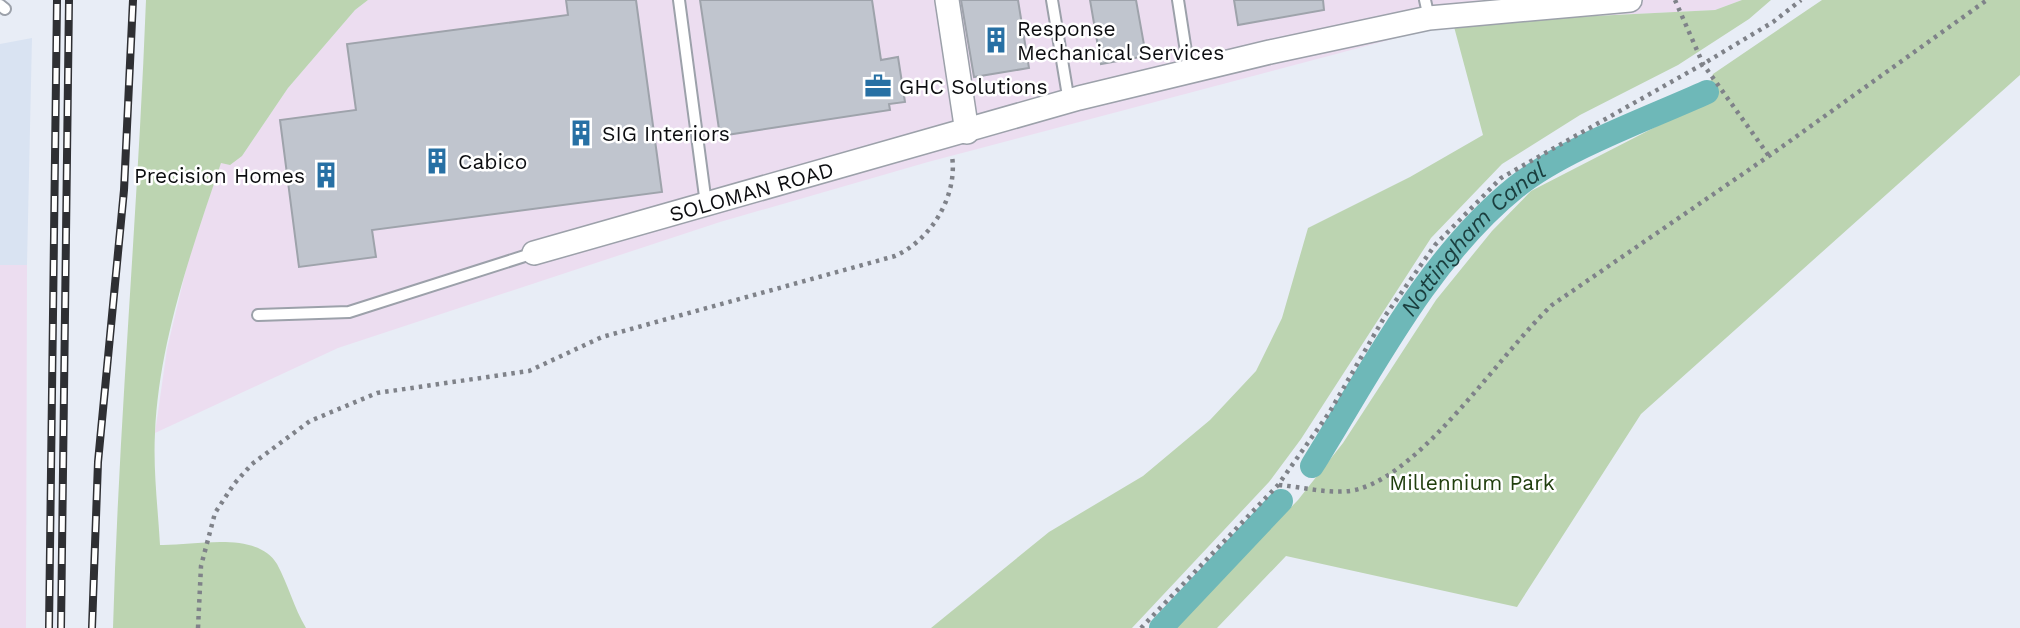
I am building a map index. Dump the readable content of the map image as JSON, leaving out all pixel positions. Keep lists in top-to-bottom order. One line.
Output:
{"streets":{"street":["SOLOMAN ROAD"]},"water":["Nottingham Canal"],"parks":["Millennium Park"],"places":{"building":["Response Mechanical Services","SIG Interiors","Cabico","Precision Homes"],"office":["GHC Solutions"]}}
